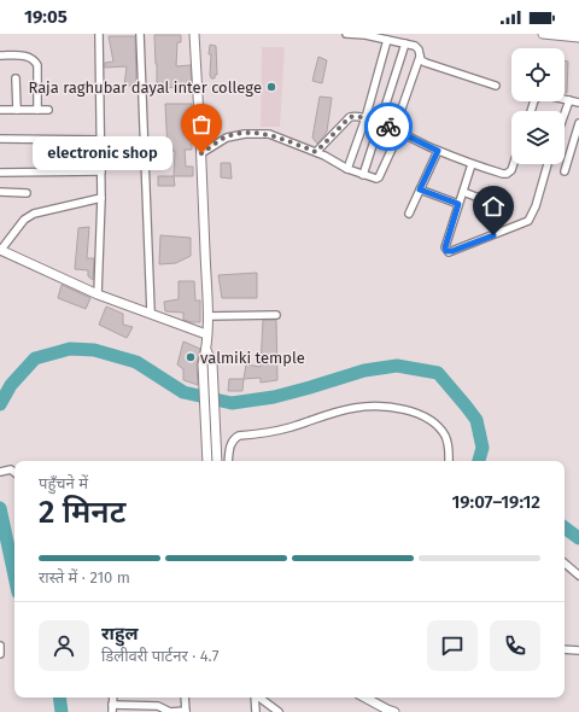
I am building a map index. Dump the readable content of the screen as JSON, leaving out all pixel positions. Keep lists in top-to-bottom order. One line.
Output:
{"places":["Raja raghubar dayal inter college","electronic shop","valmiki temple"],"page":{"status":"19:05","bubble":"electronic shop","heading":["2 मिनट","पहुँचने में","19:07–19:12"],"panel":["राहुल","डिलीवरी पार्टनर · 4.7"],"bar":"रास्ते में · 210 m"}}
